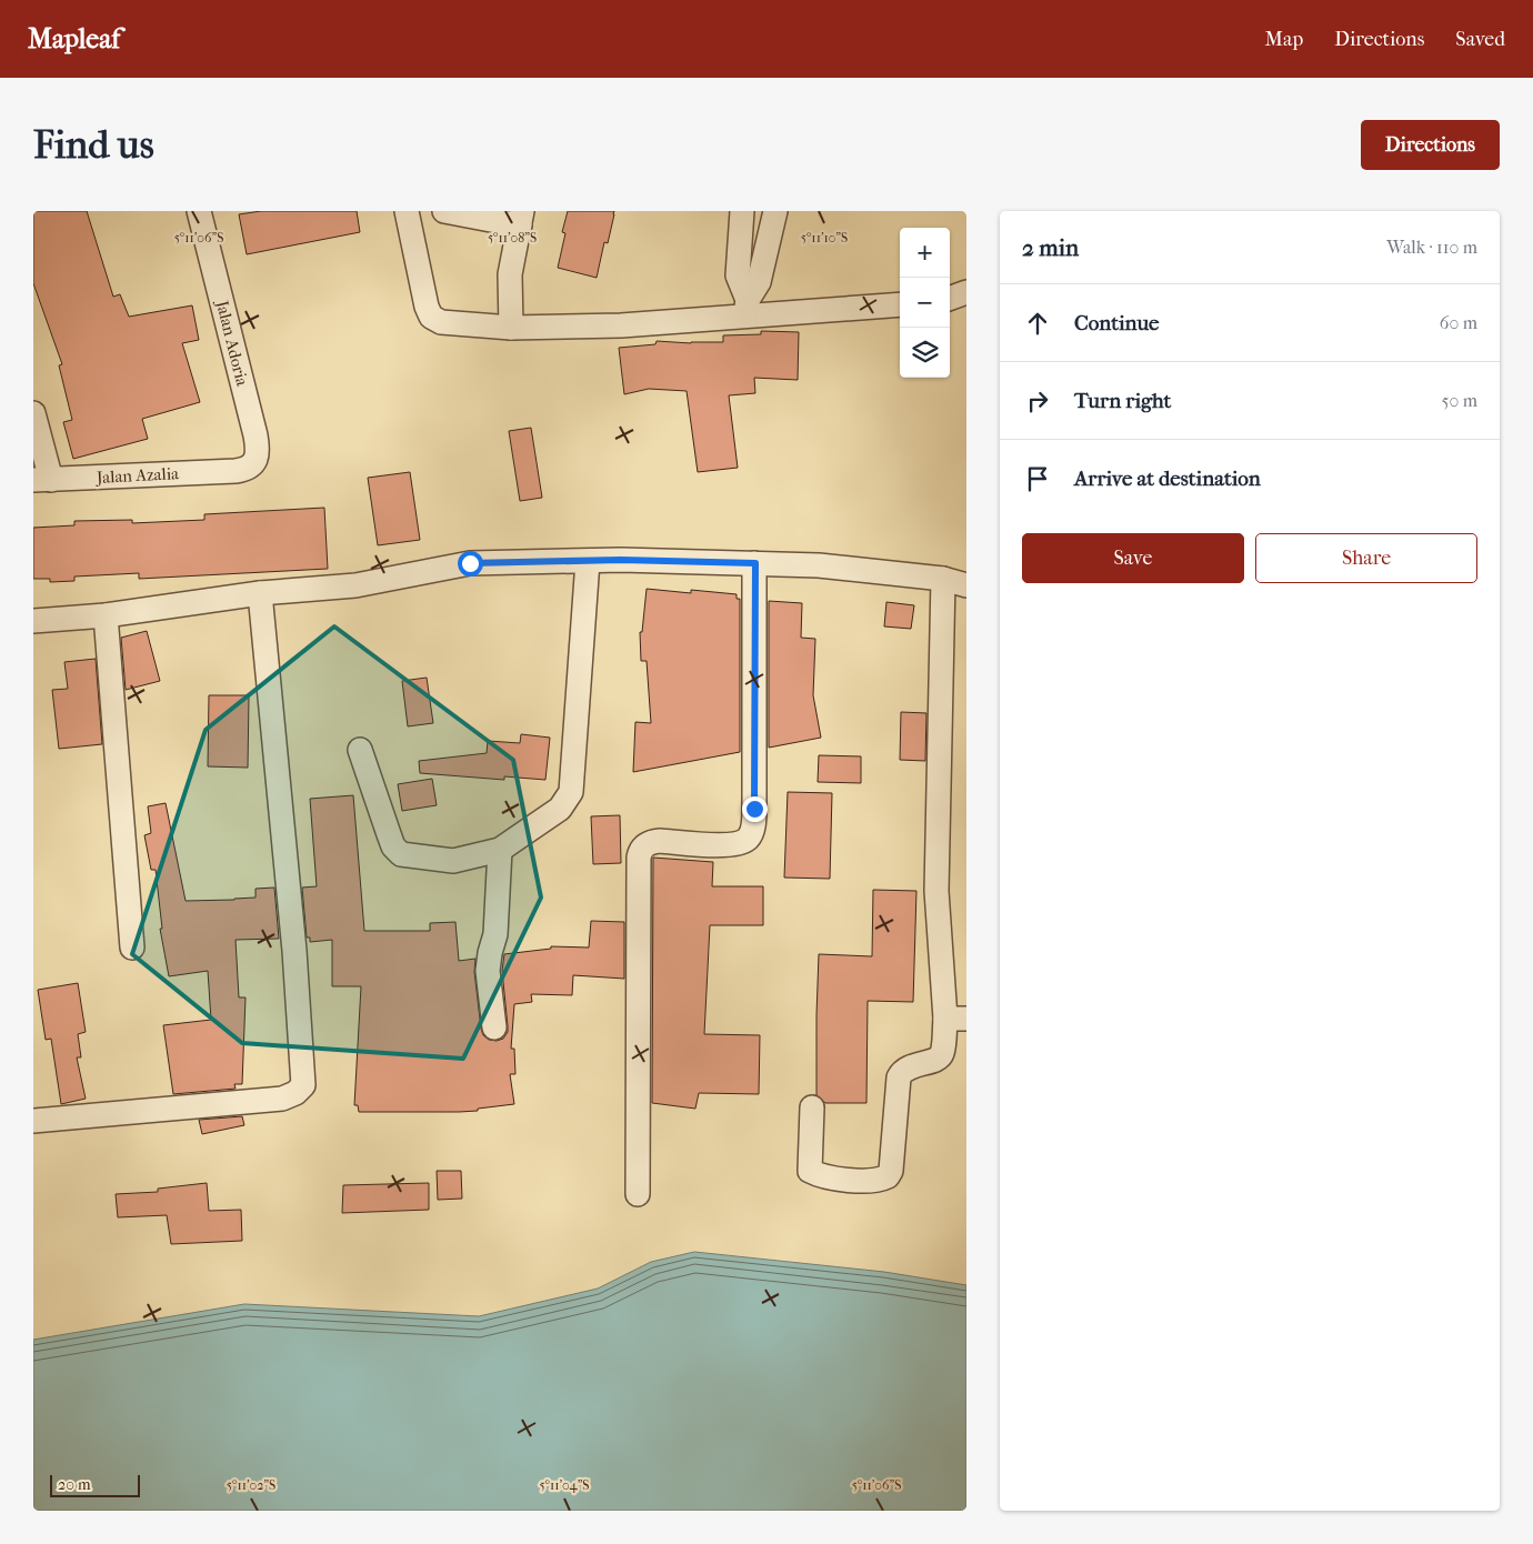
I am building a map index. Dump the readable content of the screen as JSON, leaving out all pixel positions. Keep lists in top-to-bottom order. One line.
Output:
{"streets":{"street":["Jalan Adoria","Jalan Azalia"]},"crossings":[["Jalan Adoria","Jalan Azalia"]],"scale_bar":"20 m","page":{"header":"Mapleaf","nav":["Map","Directions","Saved"],"buttons":["Directions",["Save","Share"]],"title":"Find us","heading":["2 min","Walk · 110 m"],"map_buttons":["+","−"],"list":[["Continue","60 m"],["Turn right","50 m"],"Arrive at destination"],"scale":"20 m"},"coordinates":["5°11'06\"S","5°11'08\"S","5°11'10\"S","5°11'02\"S","5°11'04\"S"]}
